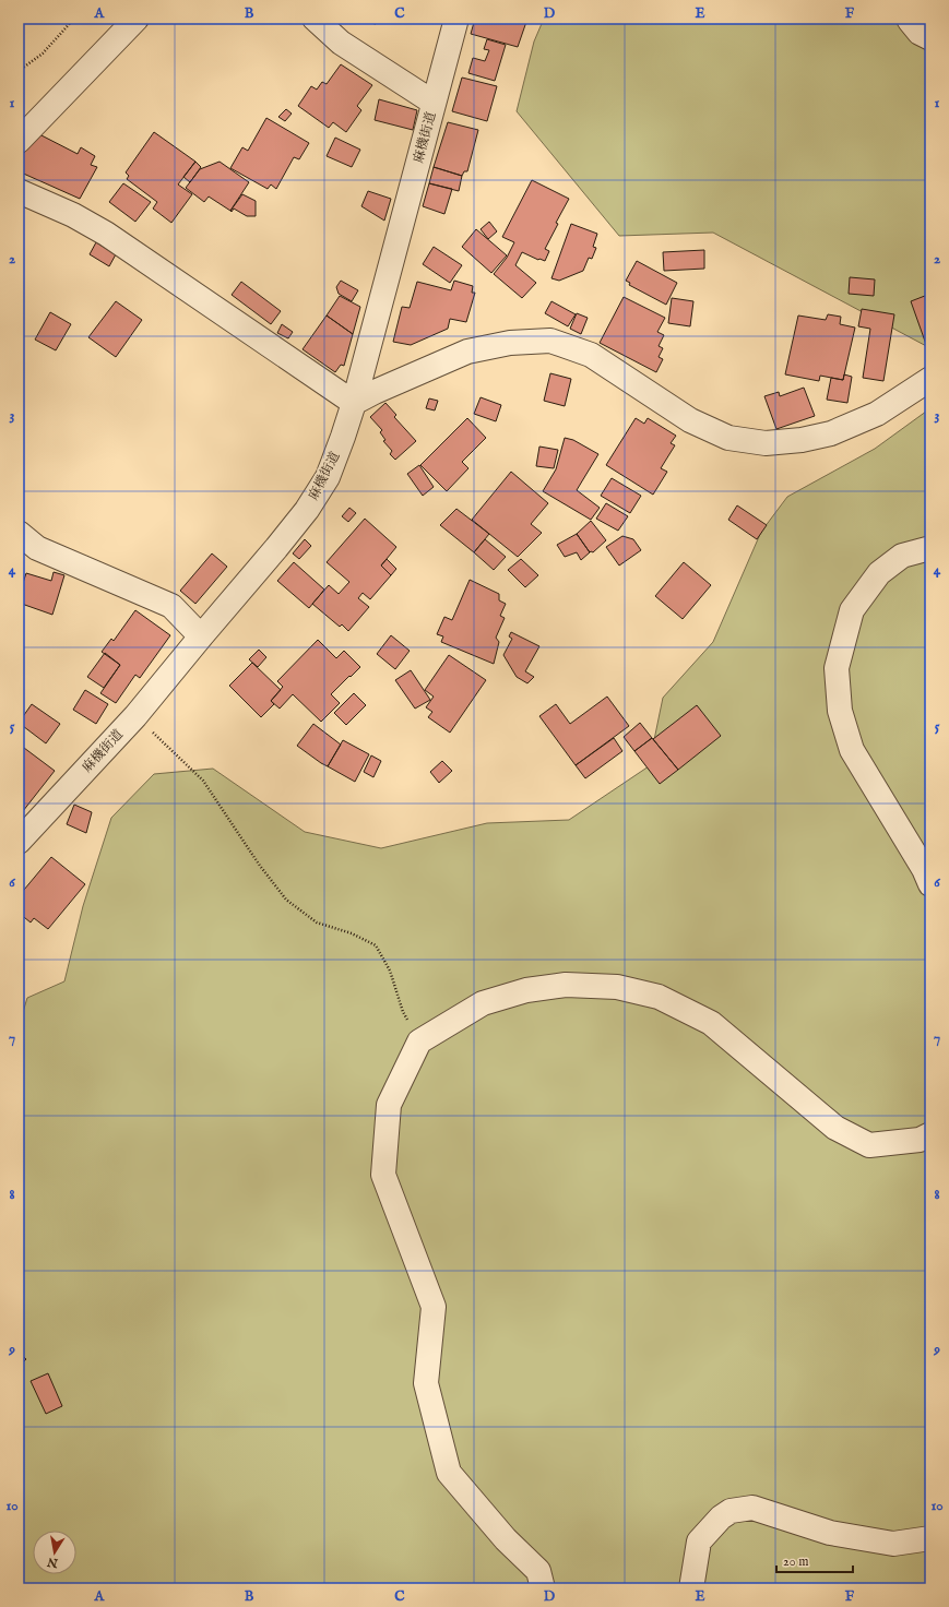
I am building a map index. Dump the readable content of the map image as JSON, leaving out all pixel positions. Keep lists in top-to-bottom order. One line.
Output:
{"streets":{"street":["麻機街道"]},"scale_bar":"20 m","north":"bottom","grid":{"columns":["A","B","C","D","E","F"],"rows":["1","2","3","4","5","6","7","8","9","10"]}}
